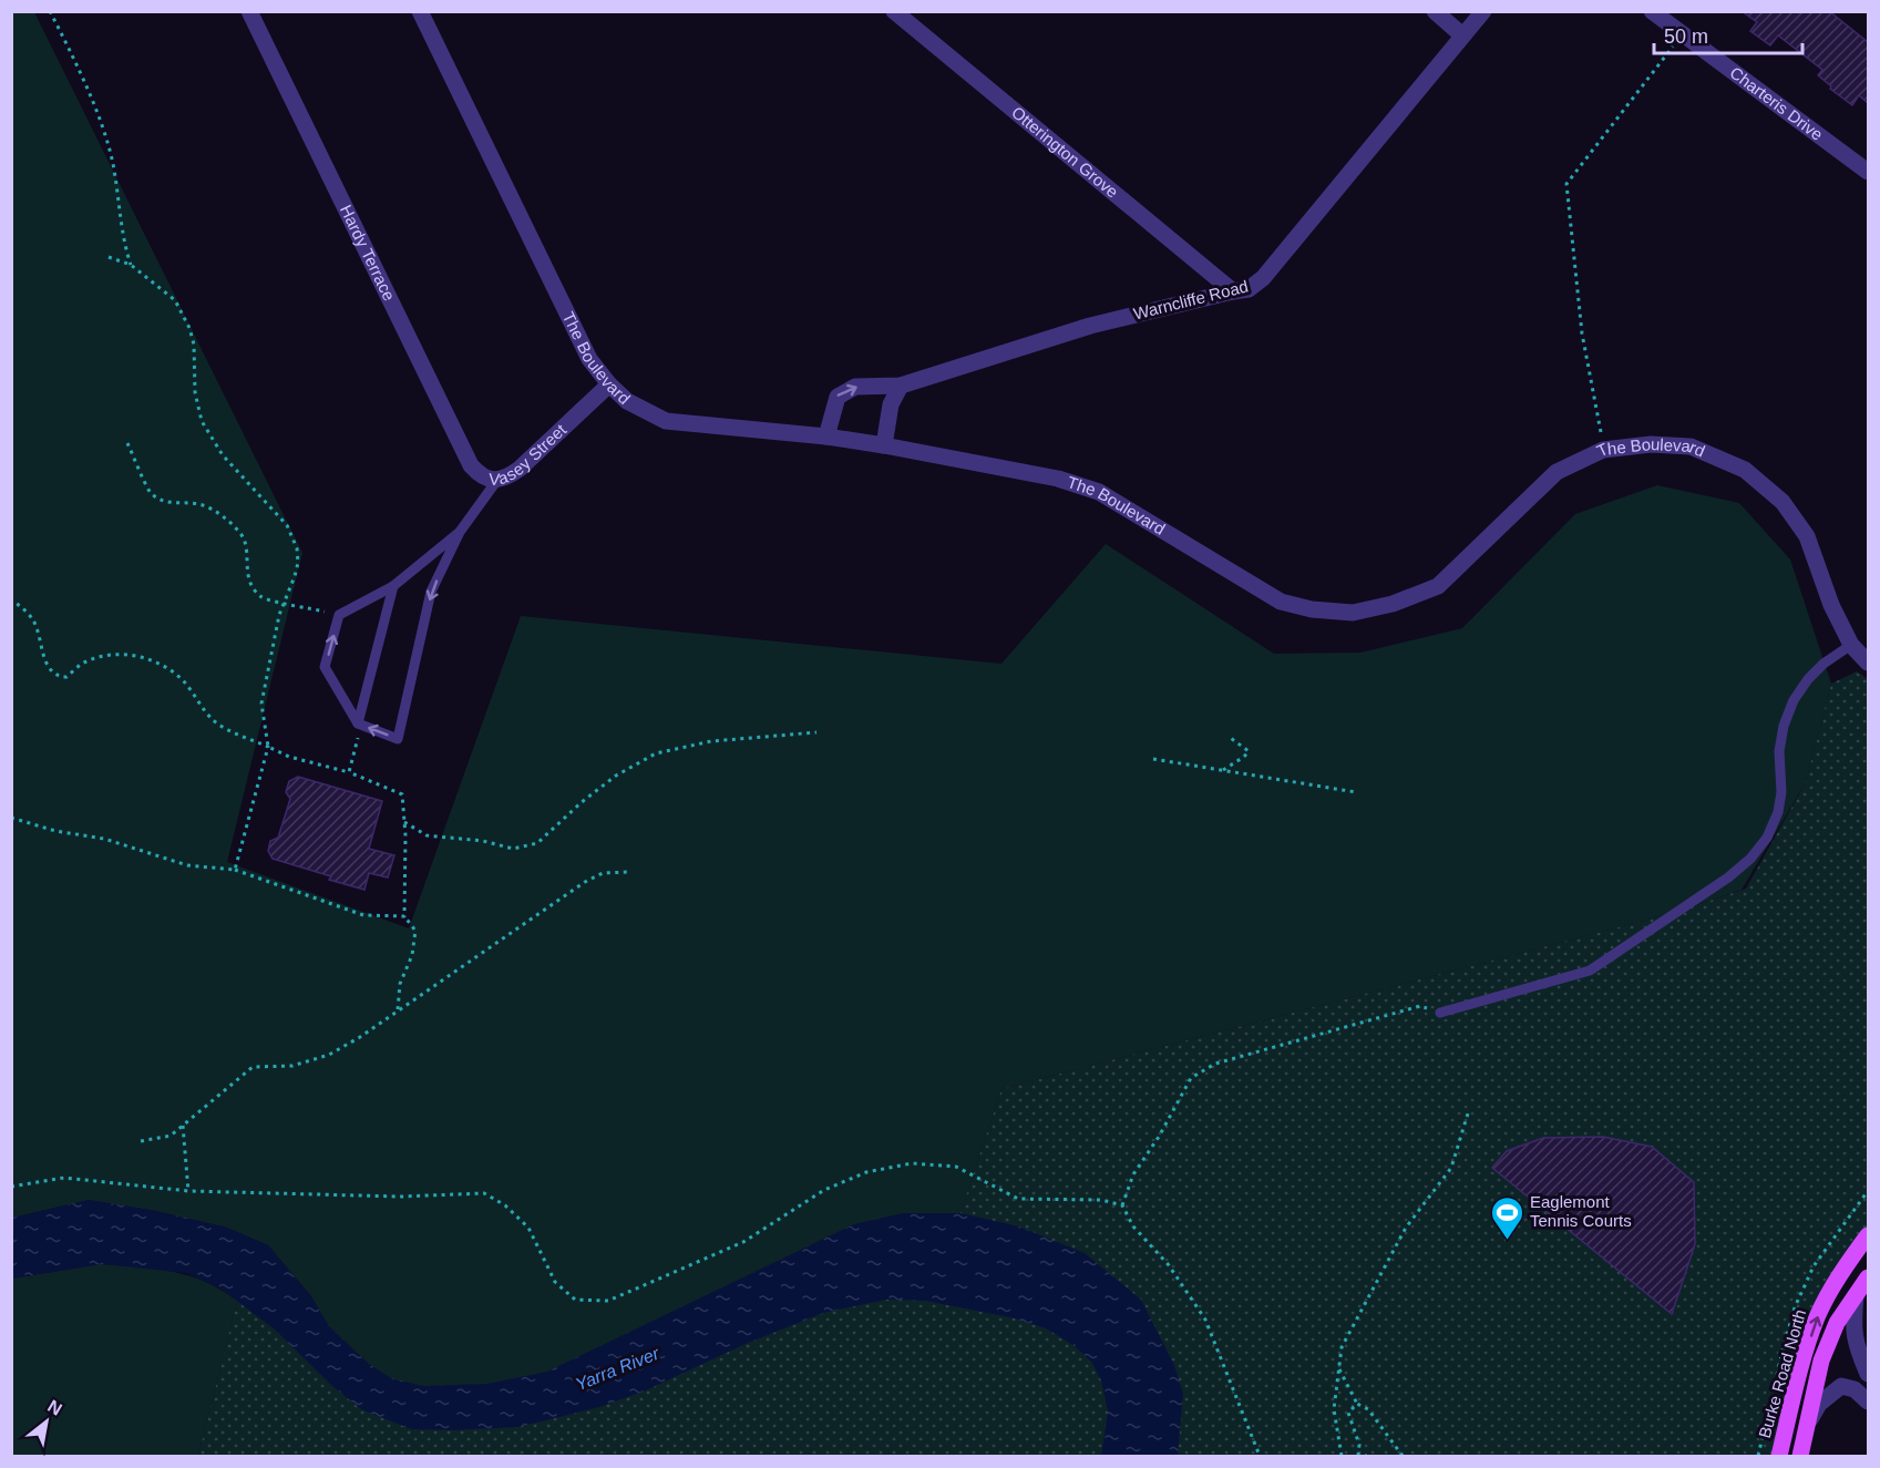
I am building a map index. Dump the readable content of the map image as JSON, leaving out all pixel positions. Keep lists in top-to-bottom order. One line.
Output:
{"streets":{"main road":["Burke Road North"],"street":["Charteris Drive","Otterington Grove","Hardy Terrace","Warncliffe Road","The Boulevard","Vasey Street"]},"crossings":[["Otterington Grove","Warncliffe Road"],["Hardy Terrace","Vasey Street"],["Warncliffe Road","The Boulevard"],["The Boulevard","Vasey Street"]],"water":["Yarra River"],"places":{"sports":["Eaglemont Tennis Courts"]},"scale_bar":"50 m","north":"top right"}
